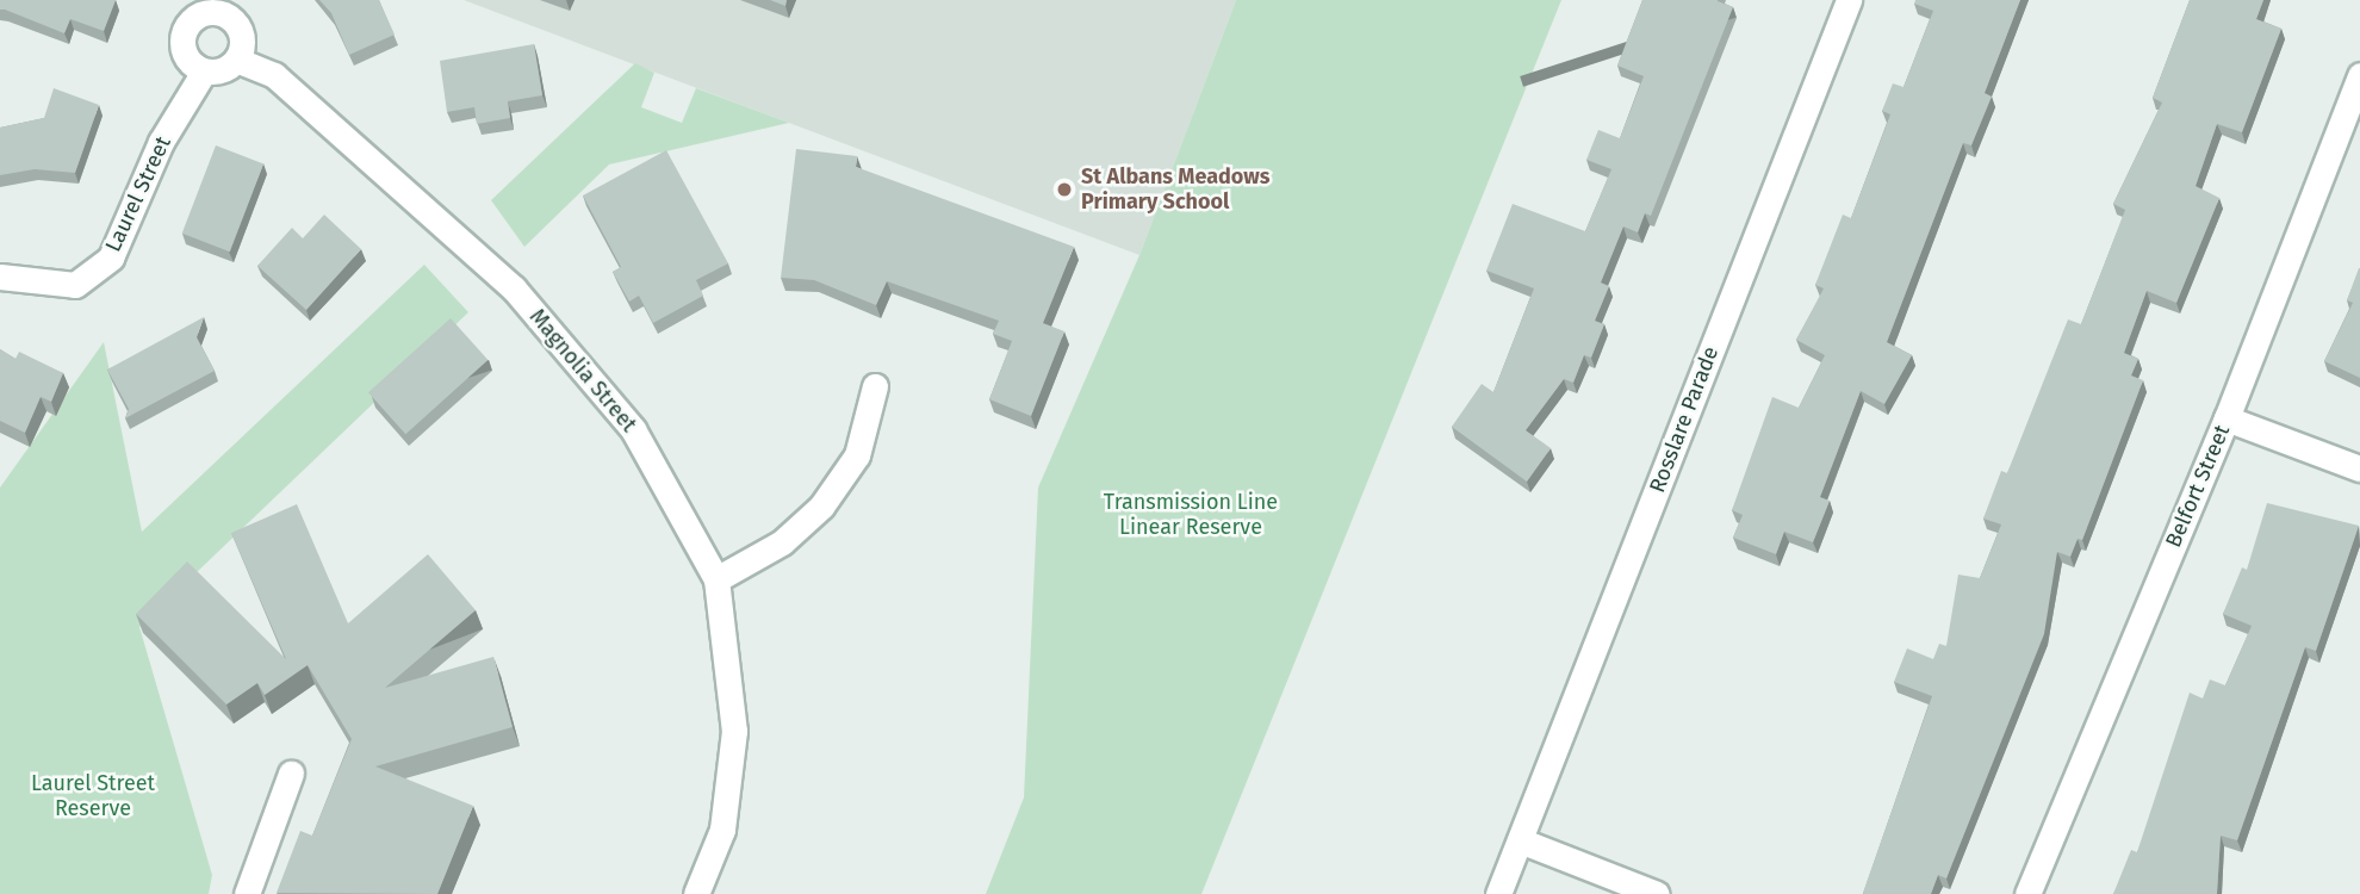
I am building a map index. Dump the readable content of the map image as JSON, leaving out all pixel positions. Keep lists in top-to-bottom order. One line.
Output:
{"streets":{"street":["Laurel Street","Magnolia Street","Rosslare Parade","Belfort Street"]},"crossings":[["Laurel Street","Magnolia Street"]],"parks":["Transmission Line Linear Reserve","Laurel Street Reserve"],"places":["St Albans Meadows Primary School"]}
